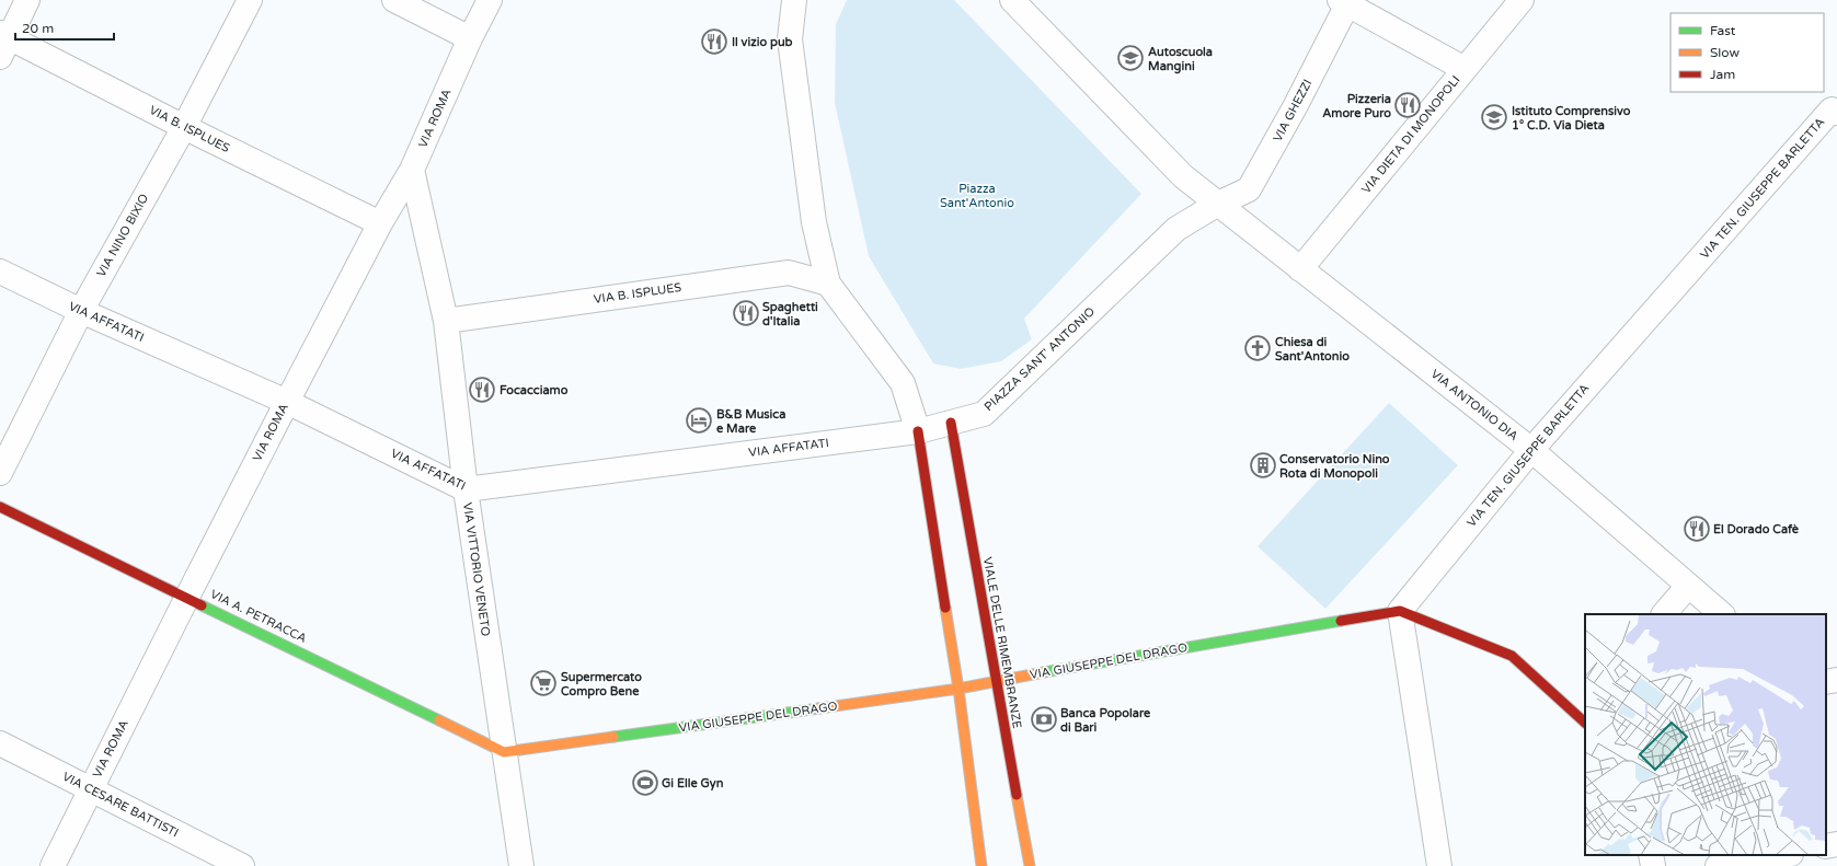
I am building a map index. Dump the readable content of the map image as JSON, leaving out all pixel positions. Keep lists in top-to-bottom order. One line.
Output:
{"streets":{"street":["VIA GHEZZI","VIA ROMA","VIA B. ISPLUES","VIA DIETA DI MONOPOLI","VIA TEN. GIUSEPPE BARLETTA","VIA NINO BIXIO","VIA AFFATATI","PIAZZA SANT' ANTONIO","VIA ANTONIO DIA","VIA VITTORIO VENETO","VIA A. PETRACCA","VIALE DELLE RIMEMBRANZE","VIA GIUSEPPE DEL DRAGO","VIA CESARE BATTISTI"]},"crossings":[["VIA GHEZZI","PIAZZA SANT' ANTONIO"],["VIA GHEZZI","VIA ANTONIO DIA"],["VIA ROMA","VIA B. ISPLUES"],["VIA ROMA","VIA AFFATATI"],["VIA ROMA","VIA VITTORIO VENETO"],["VIA ROMA","VIA A. PETRACCA"],["VIA ROMA","VIA CESARE BATTISTI"],["VIA B. ISPLUES","VIA NINO BIXIO"],["VIA B. ISPLUES","VIA VITTORIO VENETO"],["VIA DIETA DI MONOPOLI","VIA ANTONIO DIA"],["VIA TEN. GIUSEPPE BARLETTA","VIA ANTONIO DIA"],["VIA TEN. GIUSEPPE BARLETTA","VIA GIUSEPPE DEL DRAGO"],["VIA NINO BIXIO","VIA AFFATATI"],["VIA AFFATATI","PIAZZA SANT' ANTONIO"],["VIA AFFATATI","VIA VITTORIO VENETO"],["PIAZZA SANT' ANTONIO","VIA ANTONIO DIA"],["PIAZZA SANT' ANTONIO","VIALE DELLE RIMEMBRANZE"],["VIA VITTORIO VENETO","VIA A. PETRACCA"],["VIA VITTORIO VENETO","VIA GIUSEPPE DEL DRAGO"],["VIA A. PETRACCA","VIA GIUSEPPE DEL DRAGO"],["VIALE DELLE RIMEMBRANZE","VIA GIUSEPPE DEL DRAGO"]],"parks":["Piazza Sant'Antonio"],"places":{"restaurant":["Il vizio pub","Pizzeria Amore Puro","Spaghetti d'Italia","Focacciamo","El Dorado Cafè"],"school or university":["Autoscuola Mangini","Istituto Comprensivo 1° C.D. Via Dieta"],"church":["Chiesa di Sant'Antonio"],"hotel":["B&B Musica e Mare"],"building":["Conservatorio Nino Rota di Monopoli"],"supermarket":["Supermercato Compro Bene"],"bank":["Banca Popolare di Bari"],"sports":["Gi Elle Gyn"]},"legend":["Fast","Slow","Jam"],"scale_bar":"20 m"}
